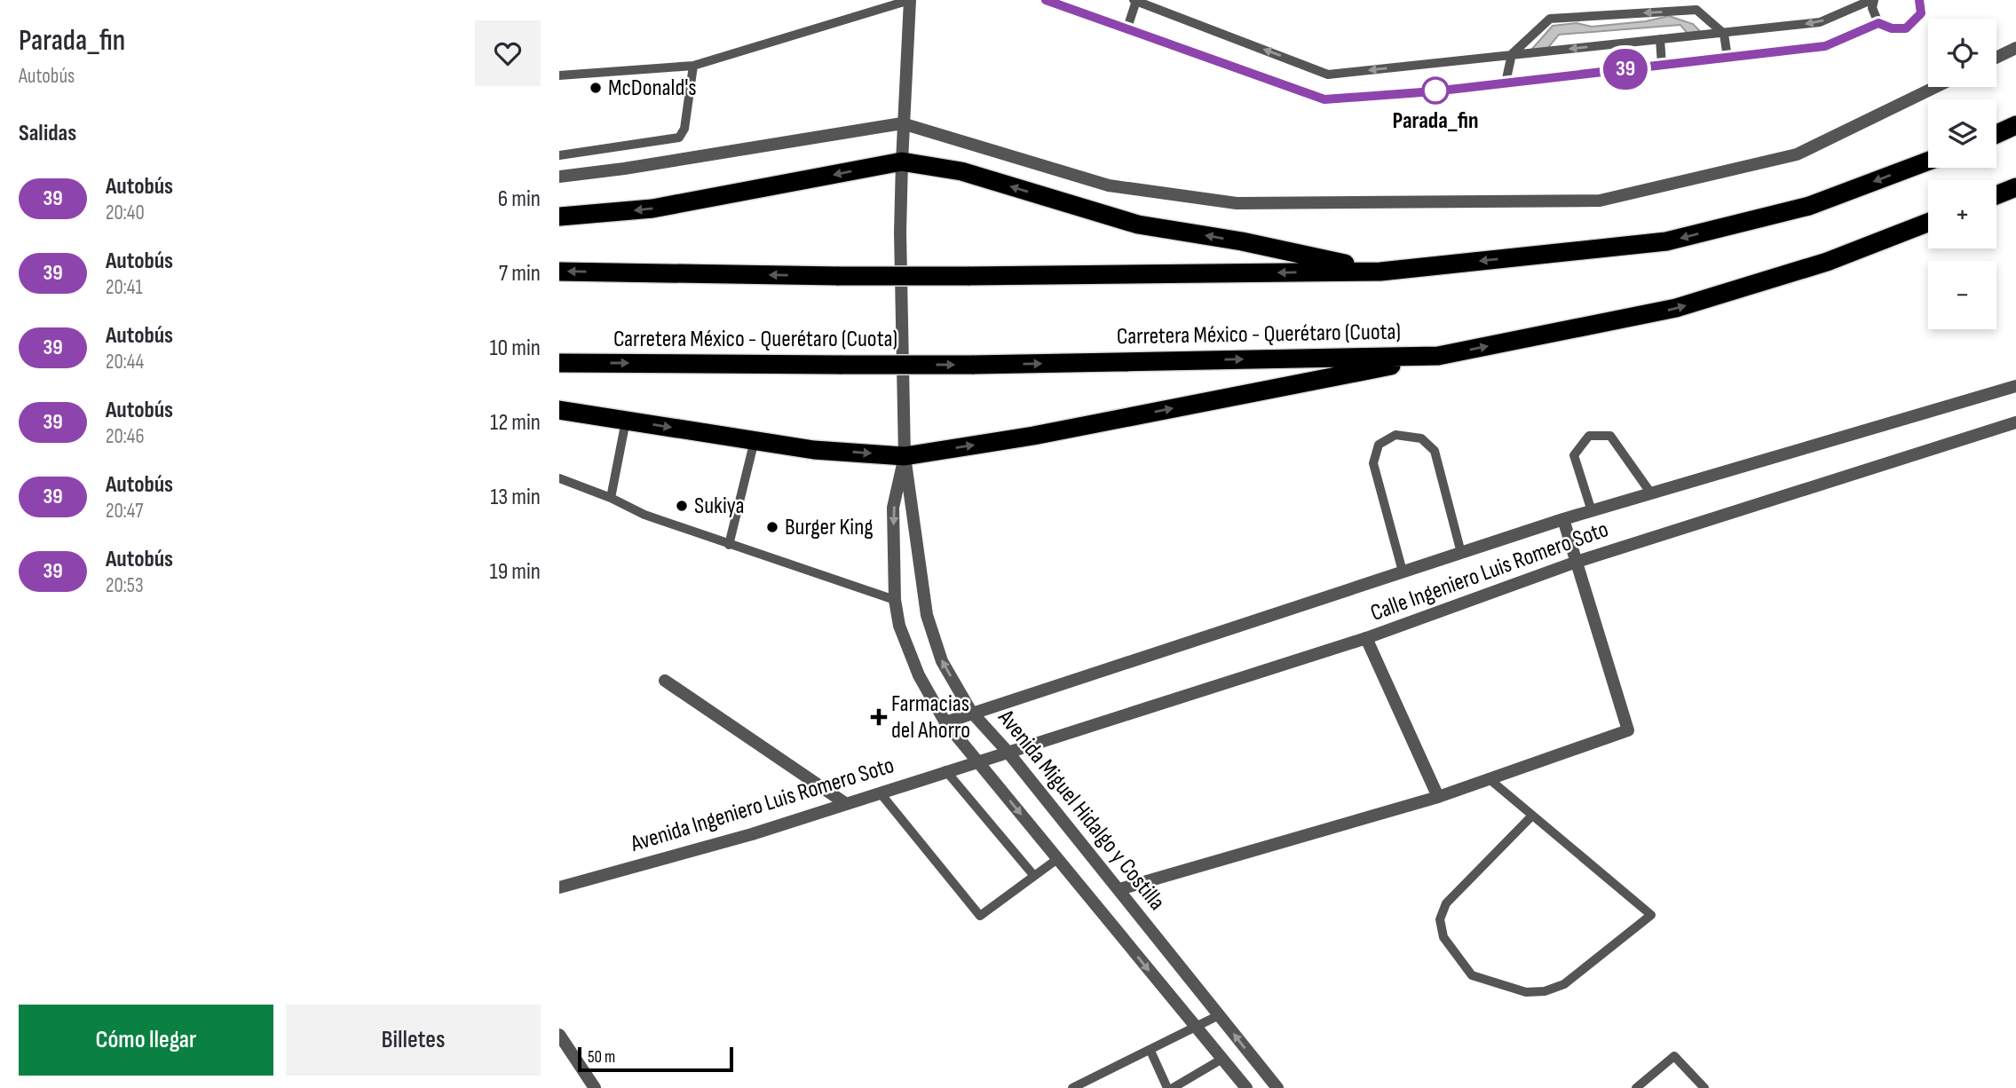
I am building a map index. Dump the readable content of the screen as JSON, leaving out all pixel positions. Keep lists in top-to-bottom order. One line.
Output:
{"streets":{"highway":["Carretera México - Querétaro (Cuota)"],"street":["Calle Ingeniero Luis Romero Soto","Avenida Ingeniero Luis Romero Soto","Avenida Miguel Hidalgo y Costilla"]},"crossings":[["Calle Ingeniero Luis Romero Soto","Avenida Ingeniero Luis Romero Soto"],["Calle Ingeniero Luis Romero Soto","Avenida Miguel Hidalgo y Costilla"],["Avenida Ingeniero Luis Romero Soto","Avenida Miguel Hidalgo y Costilla"]],"places":{"other":["McDonald's","Parada_fin","Sukiya","Burger King"],"health":["Farmacias del Ahorro"]},"lines":["bus line 39"],"scale_bar":"50 m","page":{"heading":[["Parada_fin","Autobús"],"Salidas"],"on_map":"39","map_buttons":["+","−"],"list":[{"mark":"39","name":"Autobús","note":"20:40","value":"6 min"},{"mark":"39","name":"Autobús","note":"20:41","value":"7 min"},{"mark":"39","name":"Autobús","note":"20:44","value":"10 min"},{"mark":"39","name":"Autobús","note":"20:46","value":"12 min"},{"mark":"39","name":"Autobús","note":"20:47","value":"13 min"},{"mark":"39","name":"Autobús","note":"20:53","value":"19 min"}],"buttons":["Cómo llegar","Billetes"],"scale":"50 m"}}
